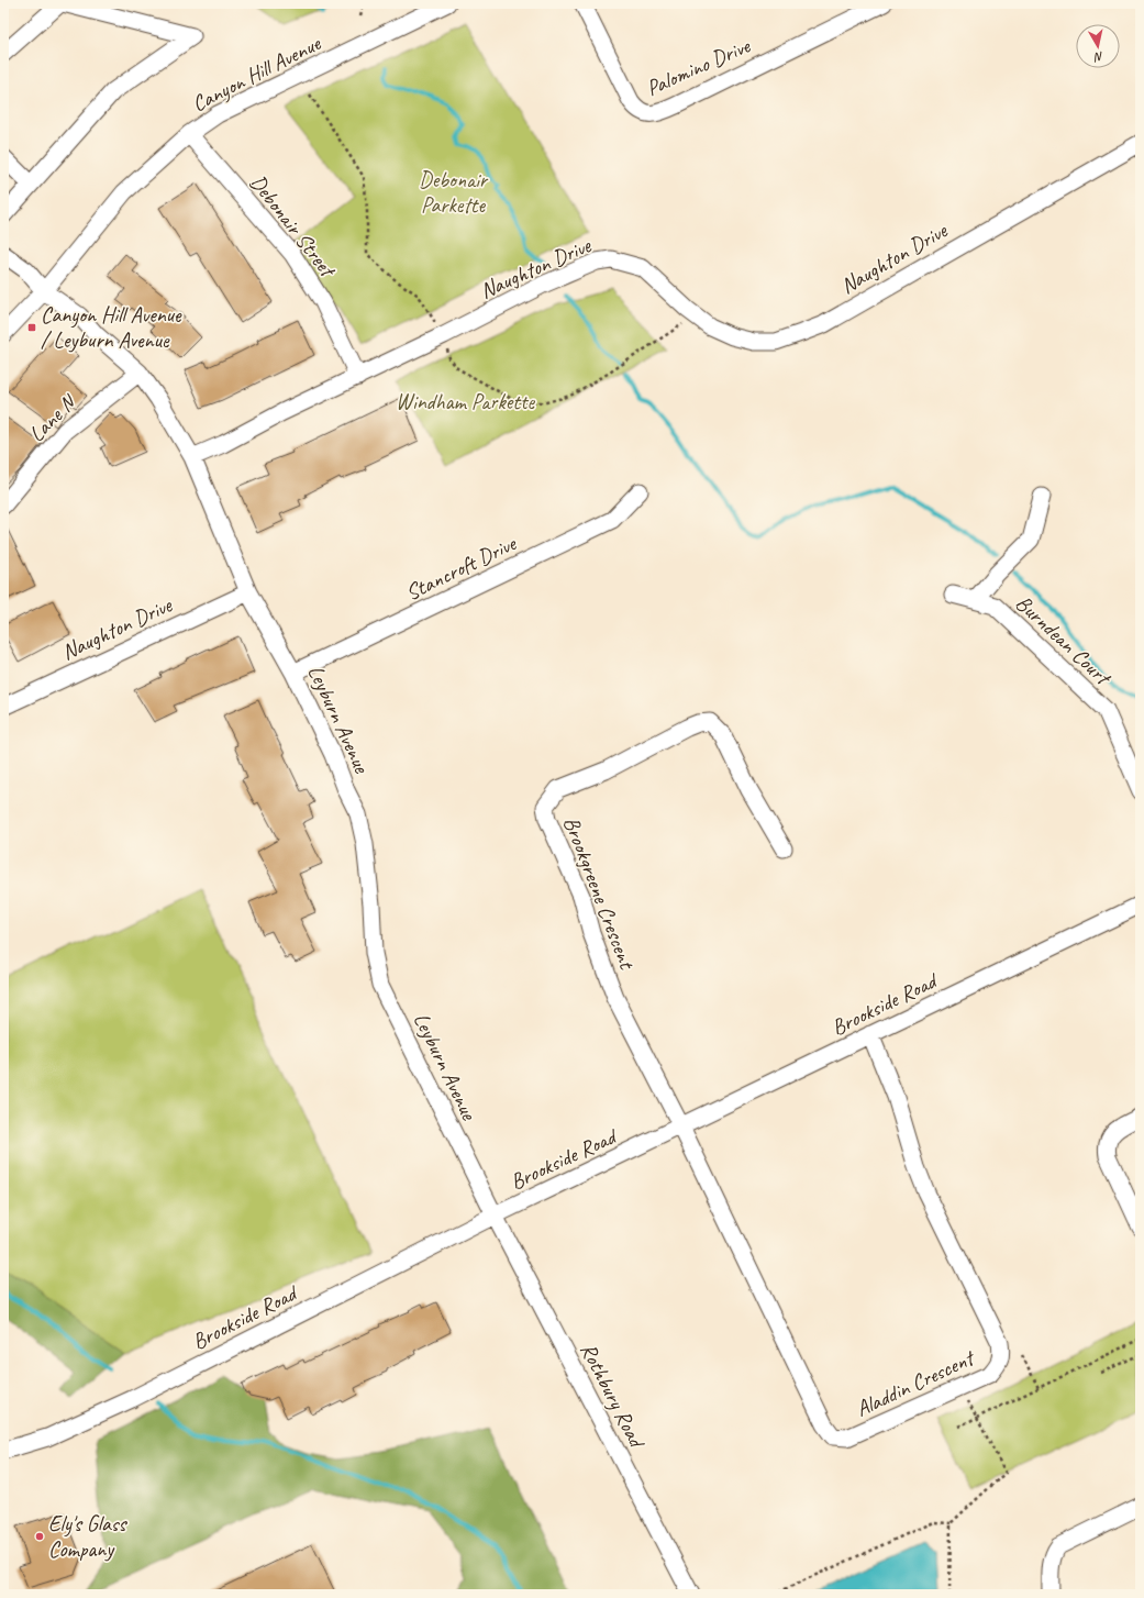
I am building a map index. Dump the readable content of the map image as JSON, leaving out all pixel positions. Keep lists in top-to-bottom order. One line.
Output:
{"streets":{"street":["Palomino Drive","Canyon Hill Avenue","Debonair Street","Naughton Drive","Lane N","Stancroft Drive","Burndean Court","Leyburn Avenue","Brookgreene Crescent","Brookside Road","Aladdin Crescent","Rothbury Road"]},"crossings":[["Canyon Hill Avenue","Debonair Street"],["Canyon Hill Avenue","Leyburn Avenue"],["Debonair Street","Naughton Drive"],["Naughton Drive","Leyburn Avenue"],["Lane N","Leyburn Avenue"],["Stancroft Drive","Leyburn Avenue"],["Leyburn Avenue","Brookside Road"],["Leyburn Avenue","Rothbury Road"],["Brookgreene Crescent","Brookside Road"],["Brookgreene Crescent","Aladdin Crescent"],["Brookside Road","Aladdin Crescent"],["Brookside Road","Rothbury Road"]],"parks":["Debonair Parkette","Windham Parkette"],"places":{"transit":["Canyon Hill Avenue / Leyburn Avenue"],"other":["Ely's Glass Company"]},"north":"bottom"}
